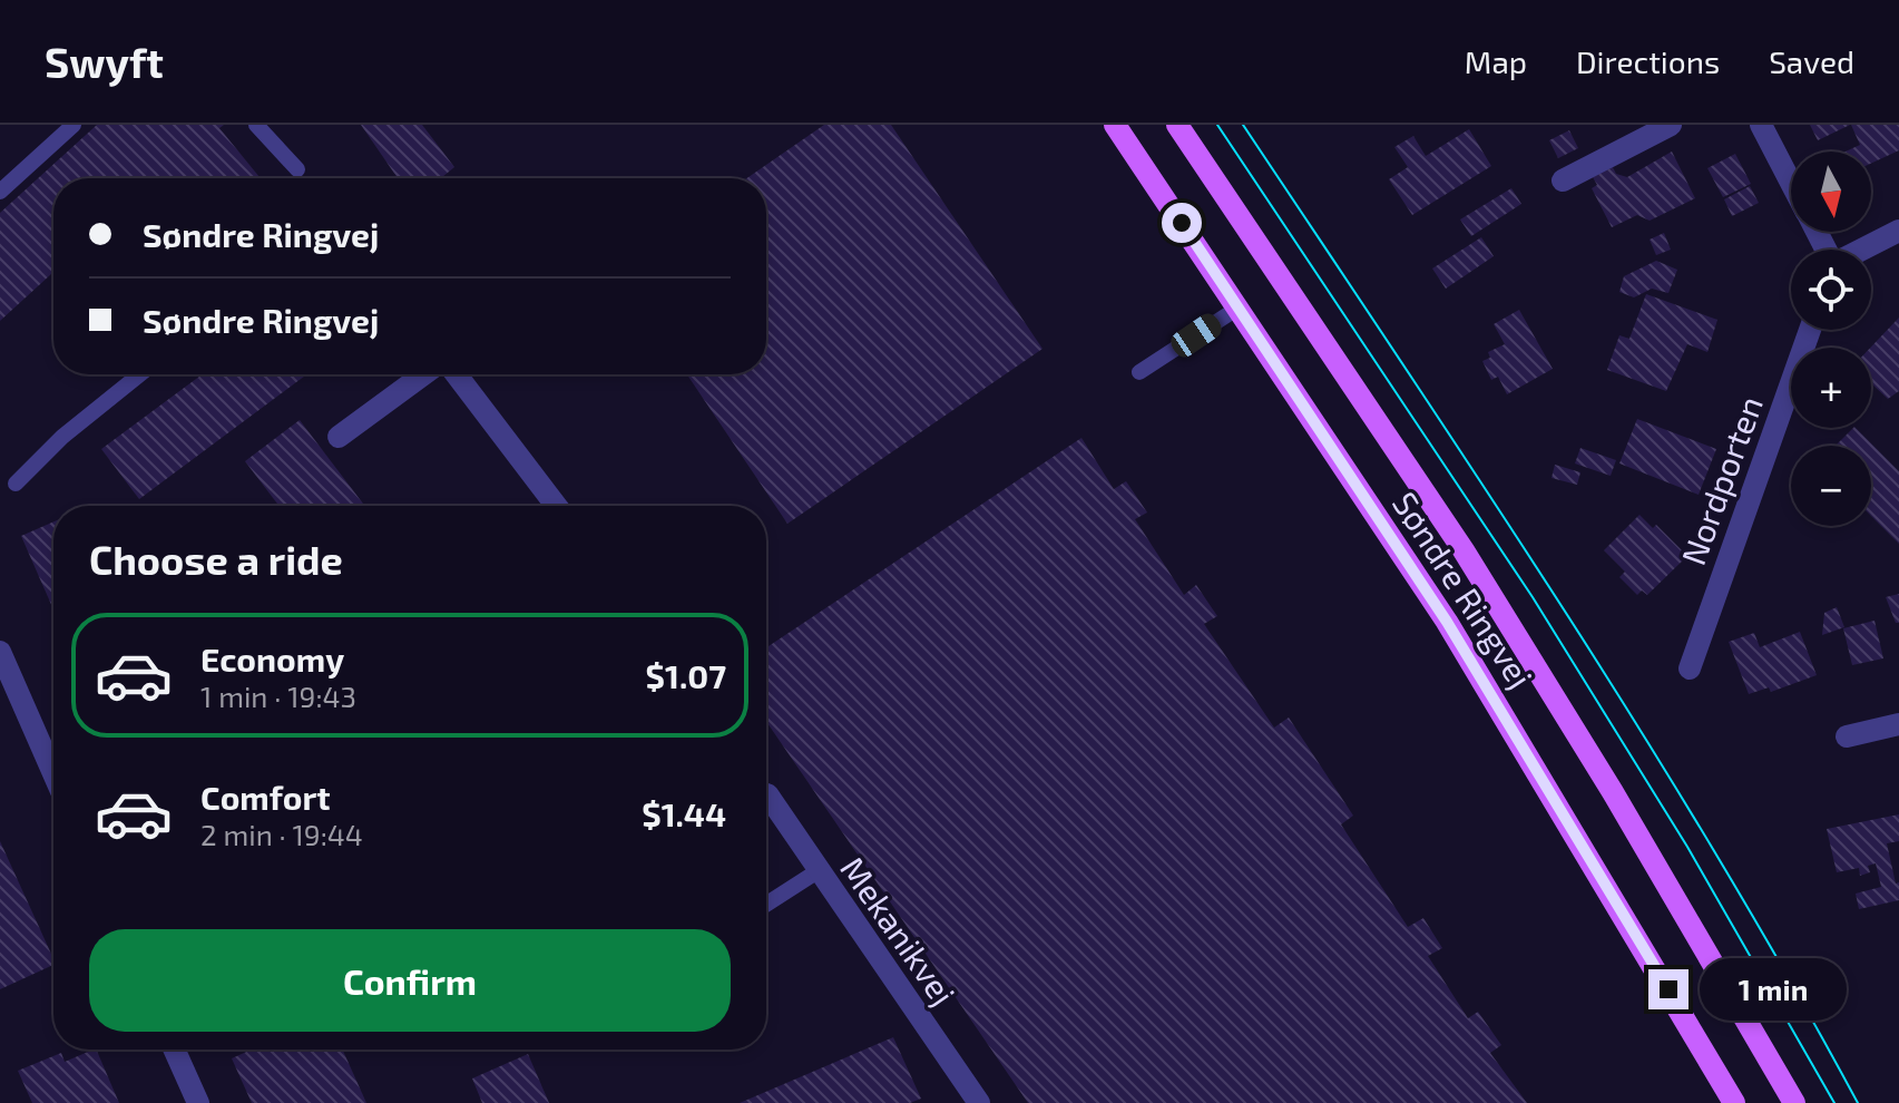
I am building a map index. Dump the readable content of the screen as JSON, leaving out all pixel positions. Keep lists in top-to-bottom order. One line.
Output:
{"streets":{"main road":["Søndre Ringvej"],"street":["Nordporten","Mekanikvej"]},"north":"bottom","page":{"header":"Swyft","nav":["Map","Directions","Saved"],"map_buttons":["+","−"],"banner":["Søndre Ringvej","Søndre Ringvej"],"heading":"Choose a ride","list":[{"name":"Economy","note":"1 min · 19:43","value":"$1.07"},{"name":"Comfort","note":"2 min · 19:44","value":"$1.44"}],"buttons":"Confirm","bubble":"1 min"}}
